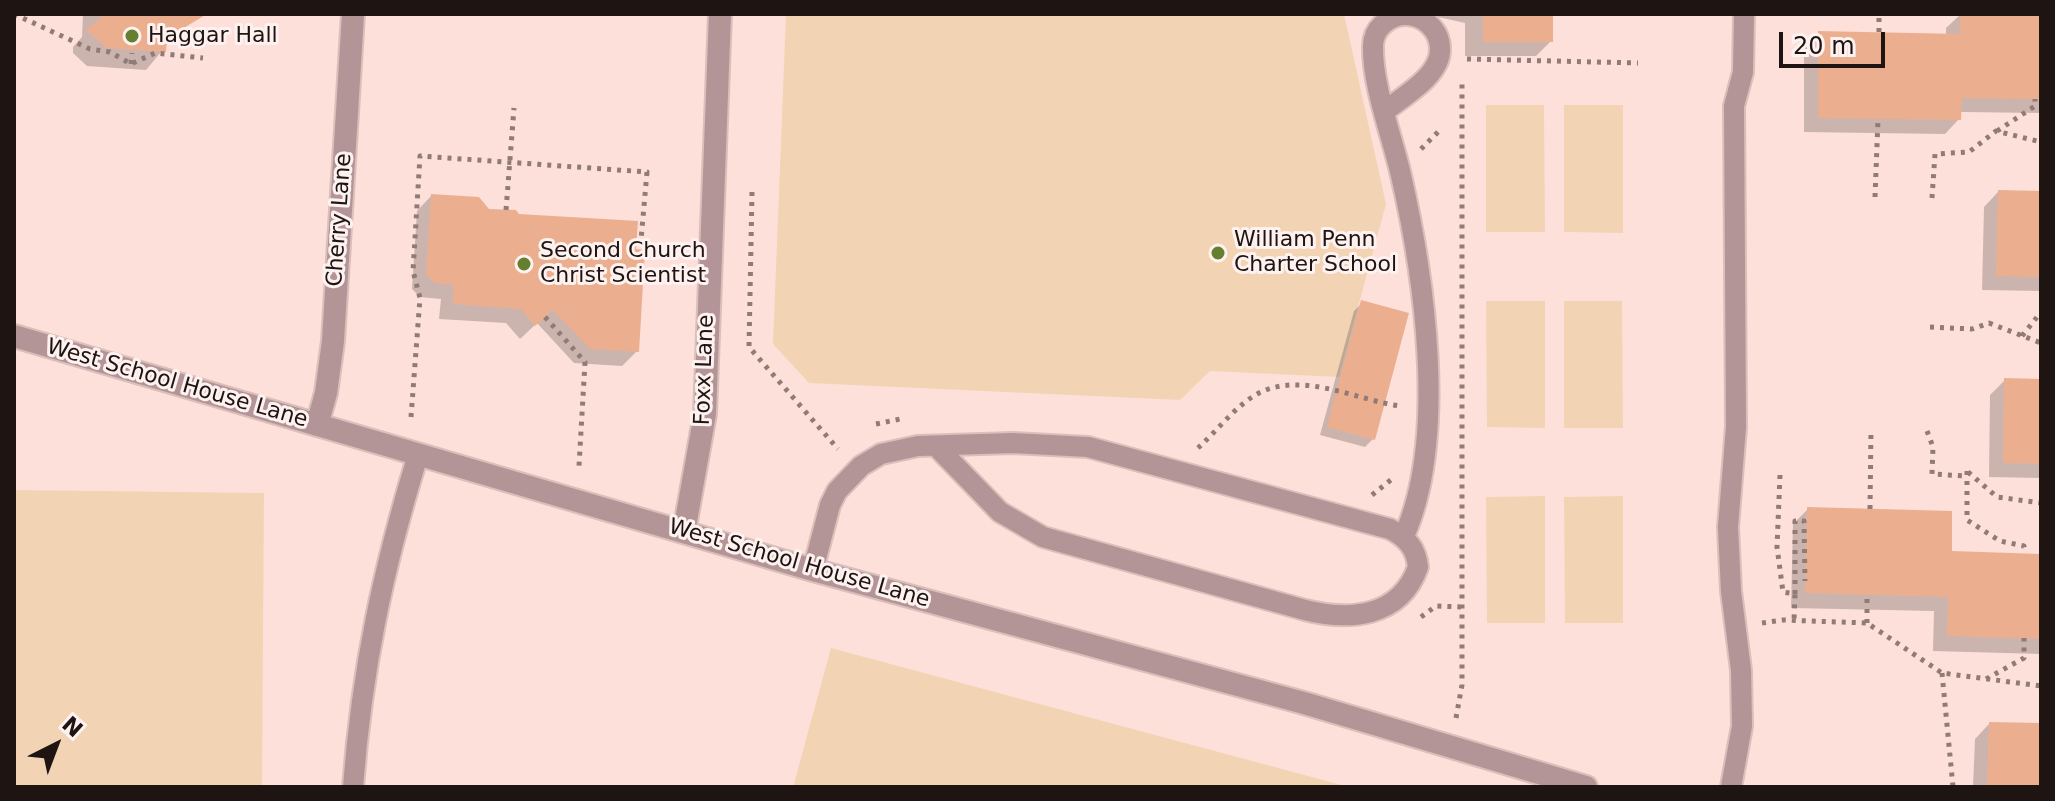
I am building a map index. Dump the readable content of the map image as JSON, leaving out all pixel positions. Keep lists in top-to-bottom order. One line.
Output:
{"streets":{"street":["Cherry Lane","Foxx Lane","West School House Lane"]},"crossings":[["Cherry Lane","West School House Lane"],["Foxx Lane","West School House Lane"]],"places":["Haggar Hall","William Penn Charter School","Second Church Christ Scientist"],"scale_bar":"20 m","north":"top right"}
